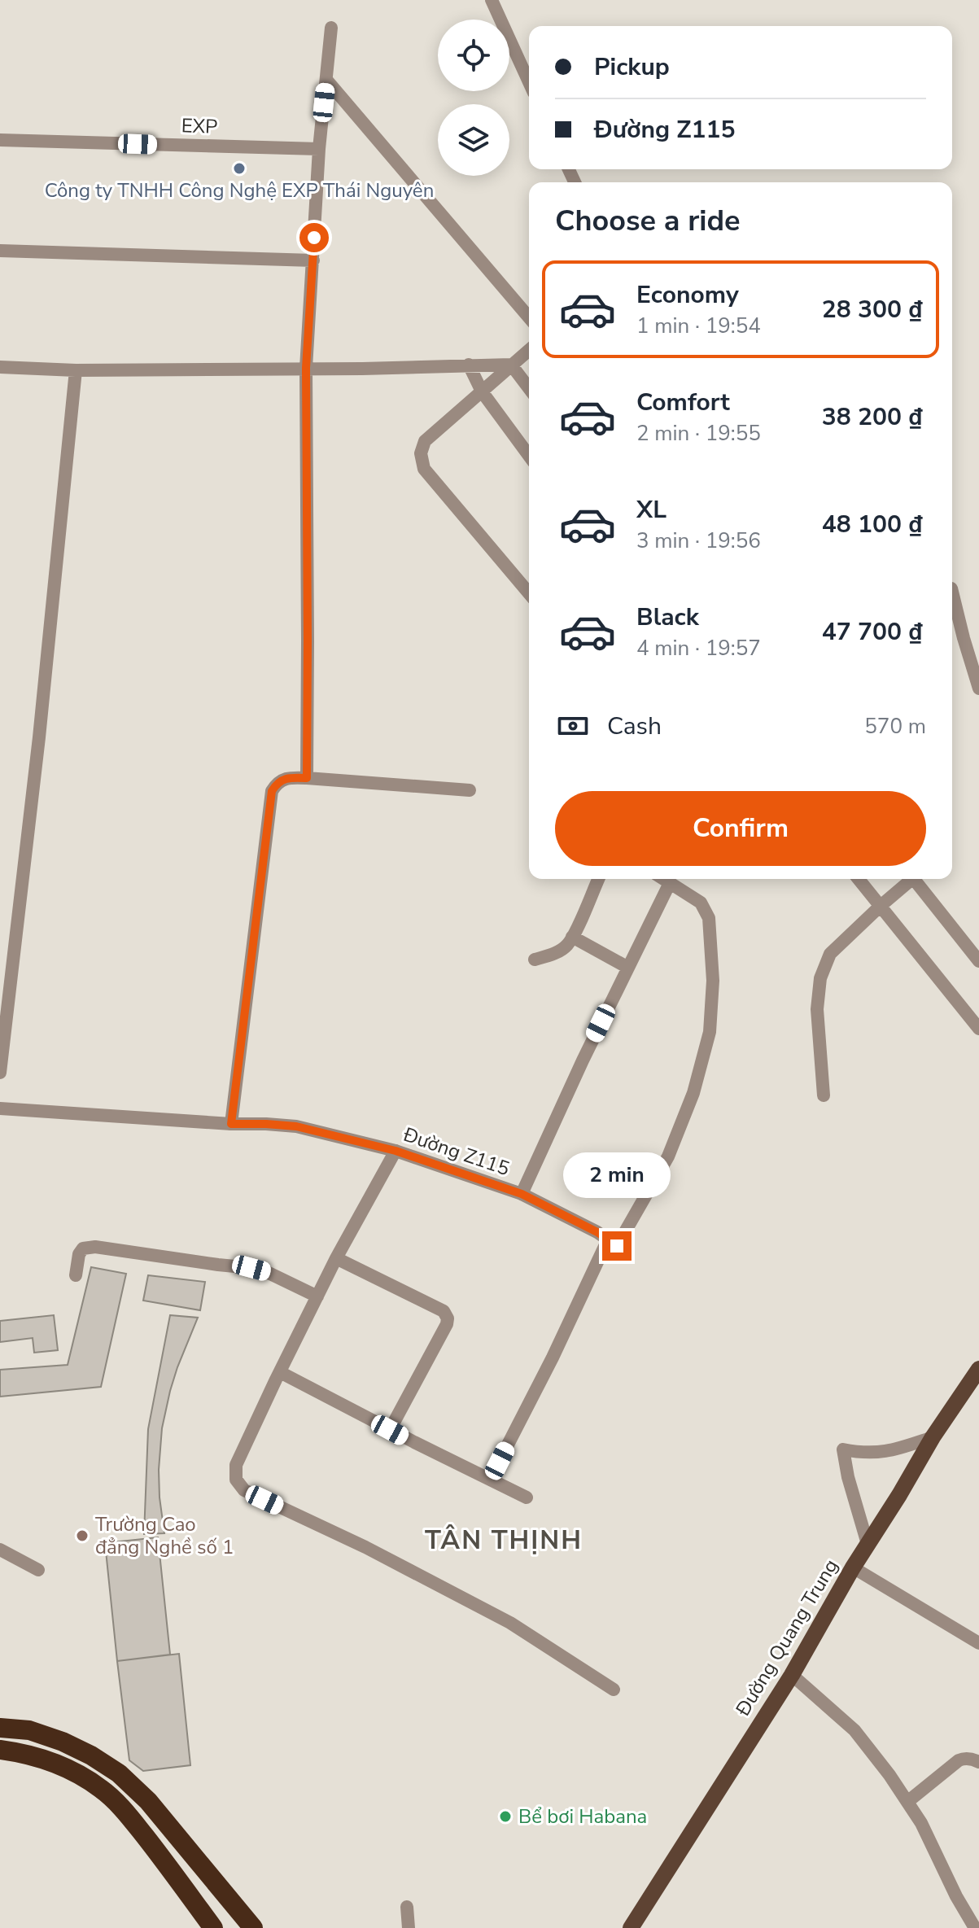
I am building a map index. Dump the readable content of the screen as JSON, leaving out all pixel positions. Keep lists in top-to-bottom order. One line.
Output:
{"streets":{"main road":["Đường Quang Trung"],"street":["EXP","Đường Z115"]},"districts":["TÂN THỊNH"],"places":["Công ty TNHH Công Nghệ EXP Thái Nguyên","Trường Cao đẳng Nghề số 1","Bể bơi Habana"],"page":{"banner":["Pickup","Đường Z115"],"heading":"Choose a ride","list":[{"name":"Economy","note":"1 min · 19:54","value":"28 300 ₫"},{"name":"Comfort","note":"2 min · 19:55","value":"38 200 ₫"},{"name":"XL","note":"3 min · 19:56","value":"48 100 ₫"},{"name":"Black","note":"4 min · 19:57","value":"47 700 ₫"}],"pay":["Cash","570 m"],"buttons":"Confirm","bubble":"2 min"}}
